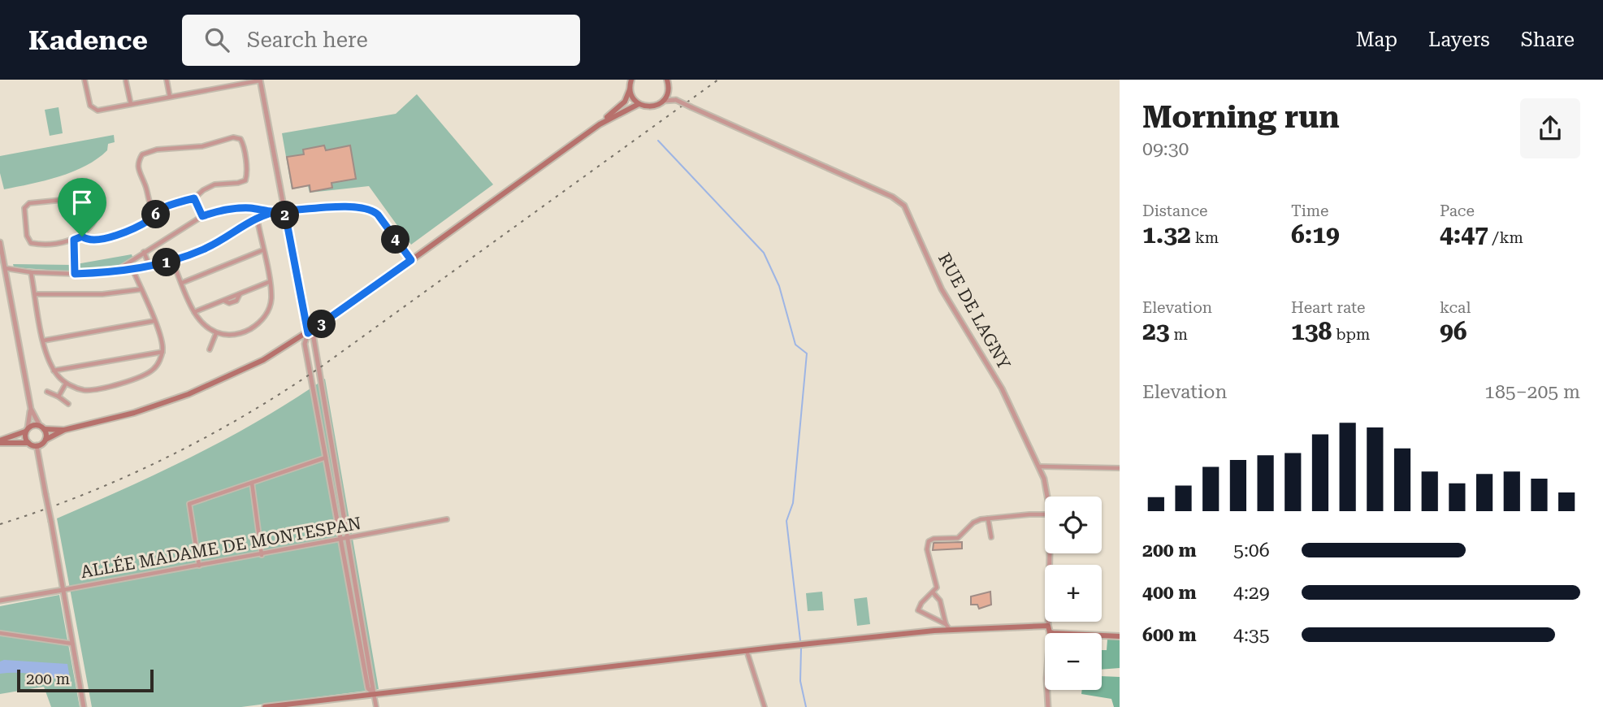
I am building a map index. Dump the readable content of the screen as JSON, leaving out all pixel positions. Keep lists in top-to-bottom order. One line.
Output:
{"streets":{"street":["RUE DE LAGNY","ALLÉE MADAME DE MONTESPAN"]},"scale_bar":"200 m","page":{"header":"Kadence","search":"Search here","nav":["Map","Layers","Share"],"heading":["Morning run","09:30"],"stats":[["Distance","1.32 km"],["Time","6:19"],["Pace","4:47 /km"],["Elevation","23 m"],["Heart rate","138 bpm"],["kcal","96"]],"pins":["6","2","4","1","3"],"chart":["Elevation","185–205 m"],"map_buttons":["+","−"],"list":[{"name":"200 m","note":"5:06"},{"name":"400 m","note":"4:29"},{"name":"600 m","note":"4:35"}],"scale":"200 m"}}
